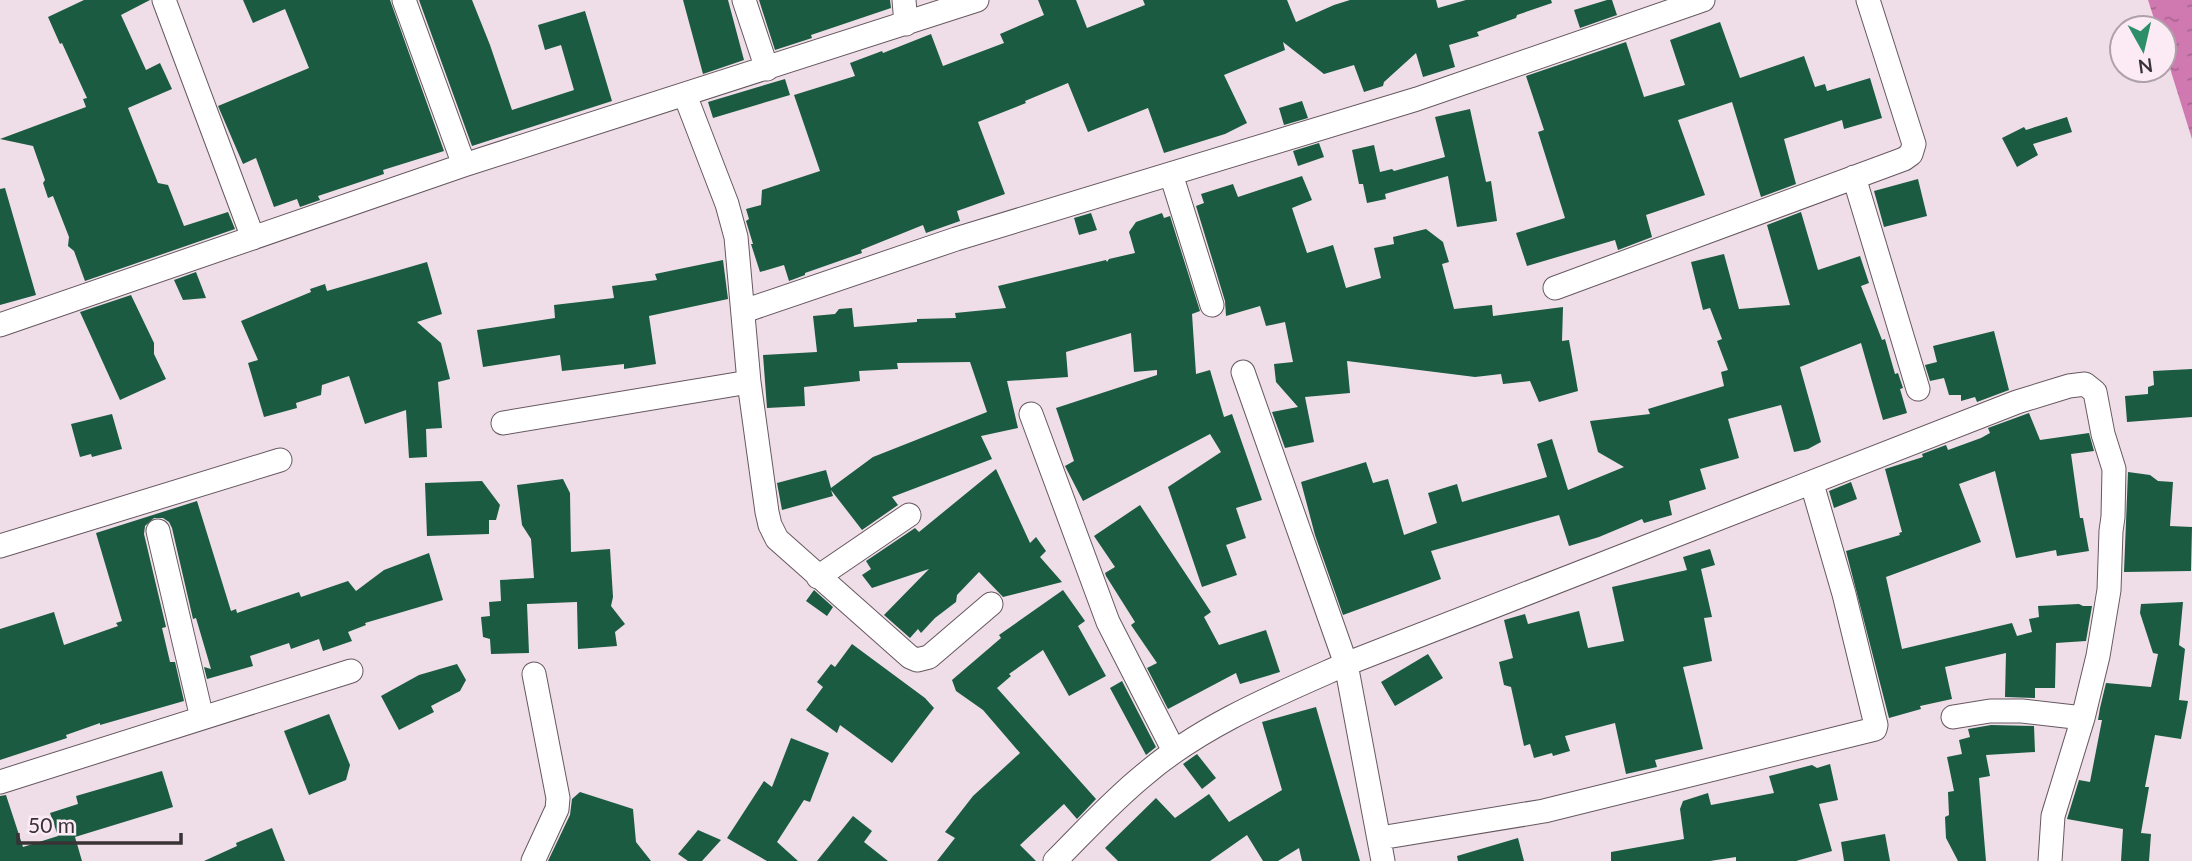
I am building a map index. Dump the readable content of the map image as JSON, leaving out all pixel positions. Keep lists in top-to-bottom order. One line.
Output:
{"scale_bar":"50 m","north":"bottom"}
